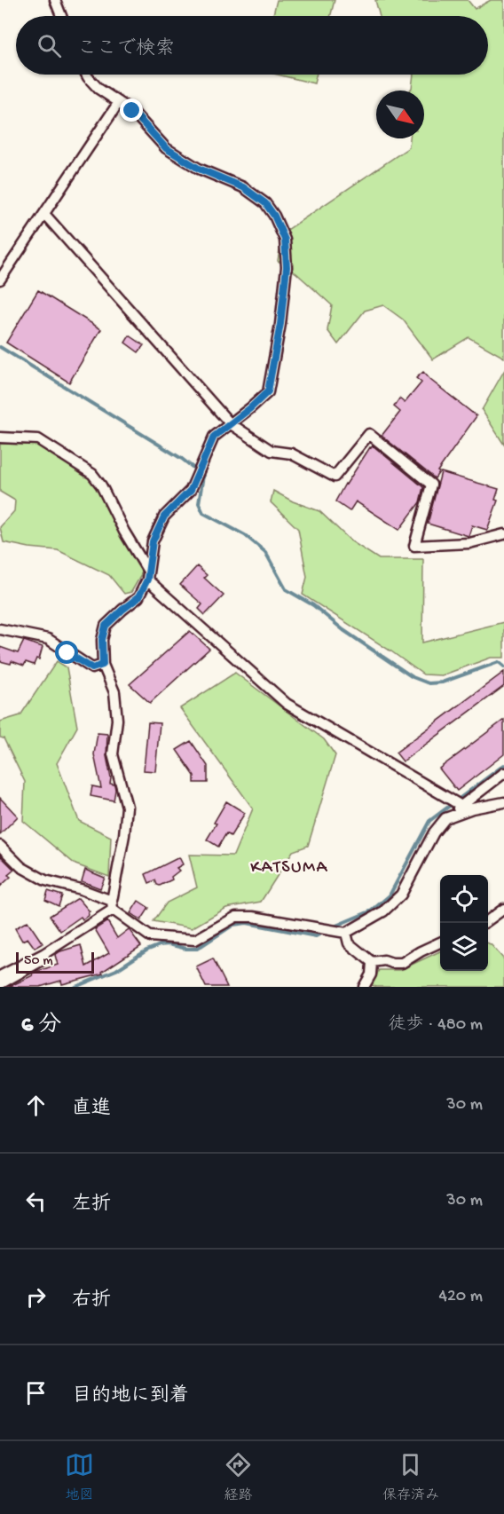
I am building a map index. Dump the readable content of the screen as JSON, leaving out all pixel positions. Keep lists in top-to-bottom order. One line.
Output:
{"districts":["KATSUMA"],"scale_bar":"50 m","north":"bottom right","page":{"search":"ここで検索","scale":"50 m","heading":["6 分","徒歩 · 480 m"],"list":[["直進","30 m"],["左折","30 m"],["右折","420 m"],"目的地に到着"],"nav":["地図","経路","保存済み"]}}
